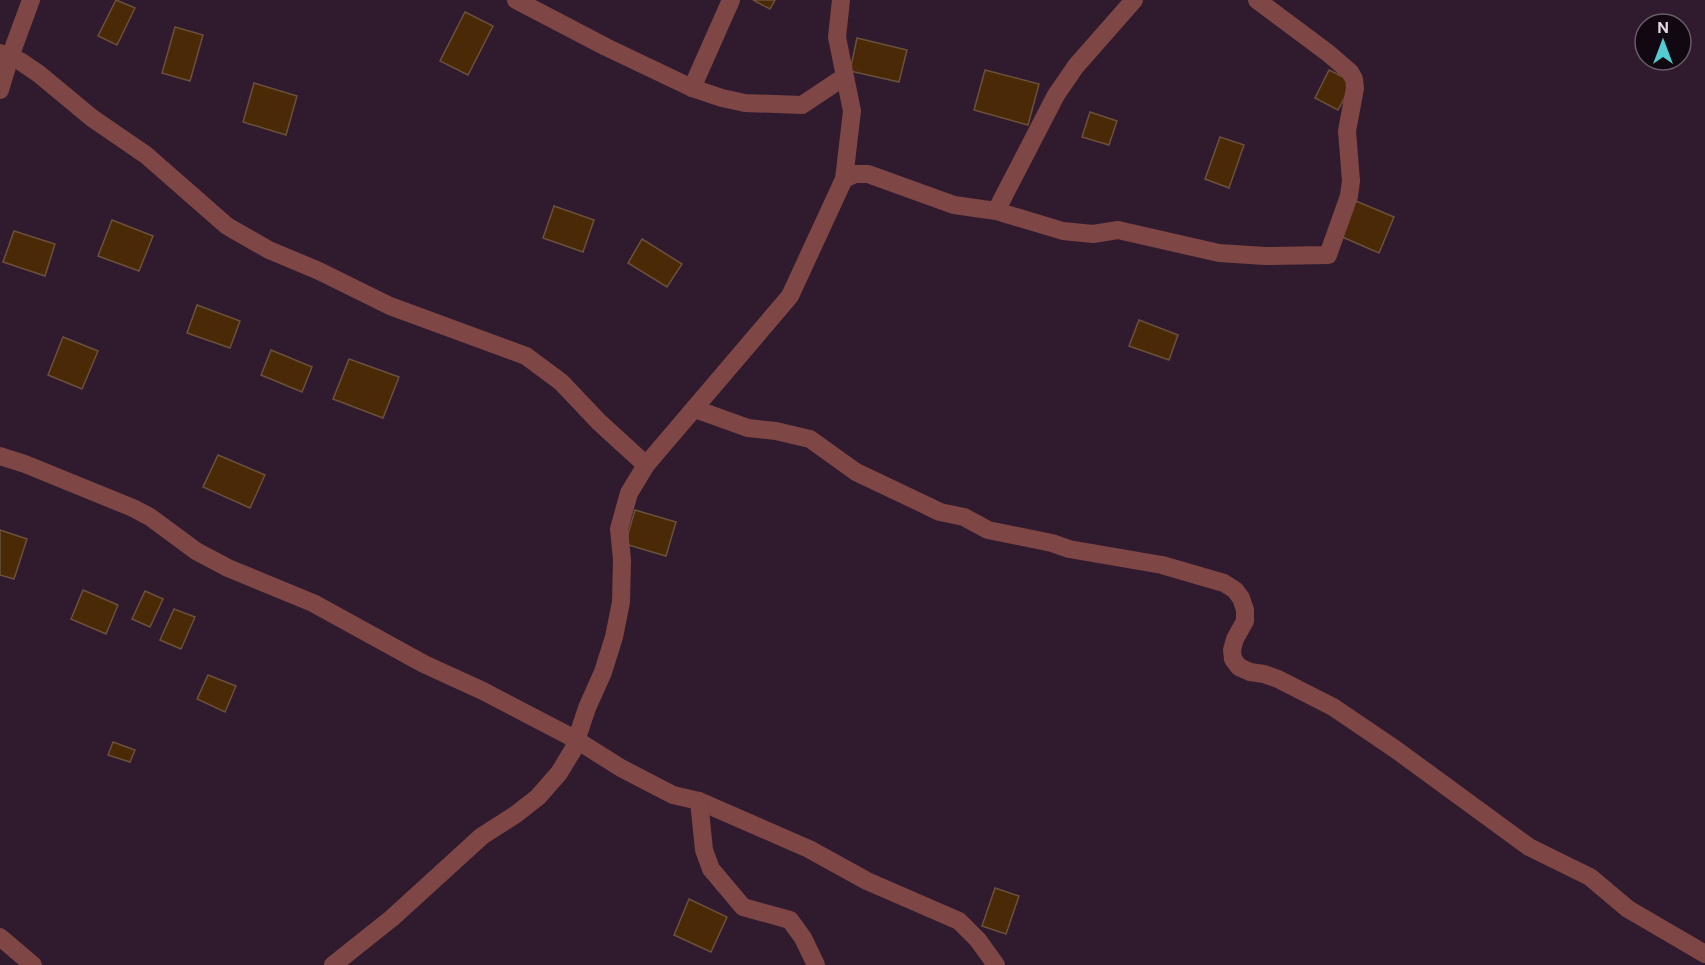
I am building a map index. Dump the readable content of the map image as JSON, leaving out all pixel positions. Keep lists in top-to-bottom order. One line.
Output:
{"north":"top"}
